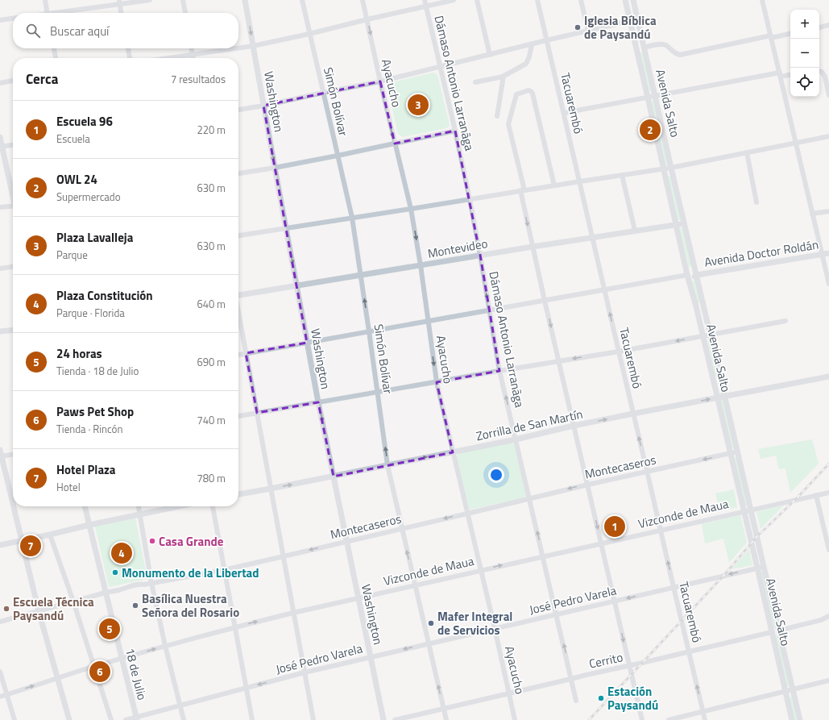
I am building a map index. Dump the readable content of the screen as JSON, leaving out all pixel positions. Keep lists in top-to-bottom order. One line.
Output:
{"streets":{"street":["Ayacucho","Dámaso Antonio Larranãga","Washington","Simón Bolívar","Tacuarembó","Avenida Salto","Montevideo","Avenida Doctor Roldán","Zorrilla de San Martín","Montecaseros","Vizconde de Maua","José Pedro Varela","Cerrito","18 de Julio"]},"crossings":[["Ayacucho","Montevideo"],["Ayacucho","Zorrilla de San Martín"],["Ayacucho","Montecaseros"],["Ayacucho","Vizconde de Maua"],["Ayacucho","José Pedro Varela"],["Ayacucho","Cerrito"],["Dámaso Antonio Larranãga","Montevideo"],["Dámaso Antonio Larranãga","Zorrilla de San Martín"],["Dámaso Antonio Larranãga","Montecaseros"],["Dámaso Antonio Larranãga","Vizconde de Maua"],["Dámaso Antonio Larranãga","José Pedro Varela"],["Dámaso Antonio Larranãga","Cerrito"],["Washington","Montevideo"],["Washington","Zorrilla de San Martín"],["Washington","Montecaseros"],["Washington","Vizconde de Maua"],["Washington","José Pedro Varela"],["Simón Bolívar","Montevideo"],["Simón Bolívar","Zorrilla de San Martín"],["Simón Bolívar","Montecaseros"],["Simón Bolívar","Vizconde de Maua"],["Simón Bolívar","José Pedro Varela"],["Simón Bolívar","Cerrito"],["Tacuarembó","Montevideo"],["Tacuarembó","Zorrilla de San Martín"],["Tacuarembó","Montecaseros"],["Tacuarembó","Vizconde de Maua"],["Tacuarembó","José Pedro Varela"],["Tacuarembó","Cerrito"],["Avenida Salto","Montevideo"],["Avenida Salto","Avenida Doctor Roldán"],["Avenida Salto","Zorrilla de San Martín"],["Avenida Salto","Montecaseros"],["Avenida Salto","Vizconde de Maua"],["Avenida Salto","José Pedro Varela"],["Avenida Salto","Cerrito"],["Montecaseros","18 de Julio"],["Vizconde de Maua","18 de Julio"],["José Pedro Varela","18 de Julio"]],"one_way":["Dámaso Antonio Larranãga","Zorrilla de San Martín","Montecaseros","José Pedro Varela"],"places":["Iglesia Bíblica de Paysandú","Casa Grande","Monumento de la Libertad","Basílica Nuestra Señora del Rosario","Escuela Técnica Paysandú","Mafer Integral de Servicios","Estación Paysandú"],"page":{"map_buttons":["+","−"],"search":"Buscar aquí","heading":["Cerca","7 resultados"],"pins":["3","2","1","7","4","5","6"],"list":[{"mark":"1","name":"Escuela 96","note":"Escuela","value":"220 m"},{"mark":"2","name":"OWL 24","note":"Supermercado","value":"630 m"},{"mark":"3","name":"Plaza Lavalleja","note":"Parque","value":"630 m"},{"mark":"4","name":"Plaza Constitución","note":"Parque · Florida","value":"640 m"},{"mark":"5","name":"24 horas","note":"Tienda · 18 de Julio","value":"690 m"},{"mark":"6","name":"Paws Pet Shop","note":"Tienda · Rincón","value":"740 m"},{"mark":"7","name":"Hotel Plaza","note":"Hotel","value":"780 m"}]}}
